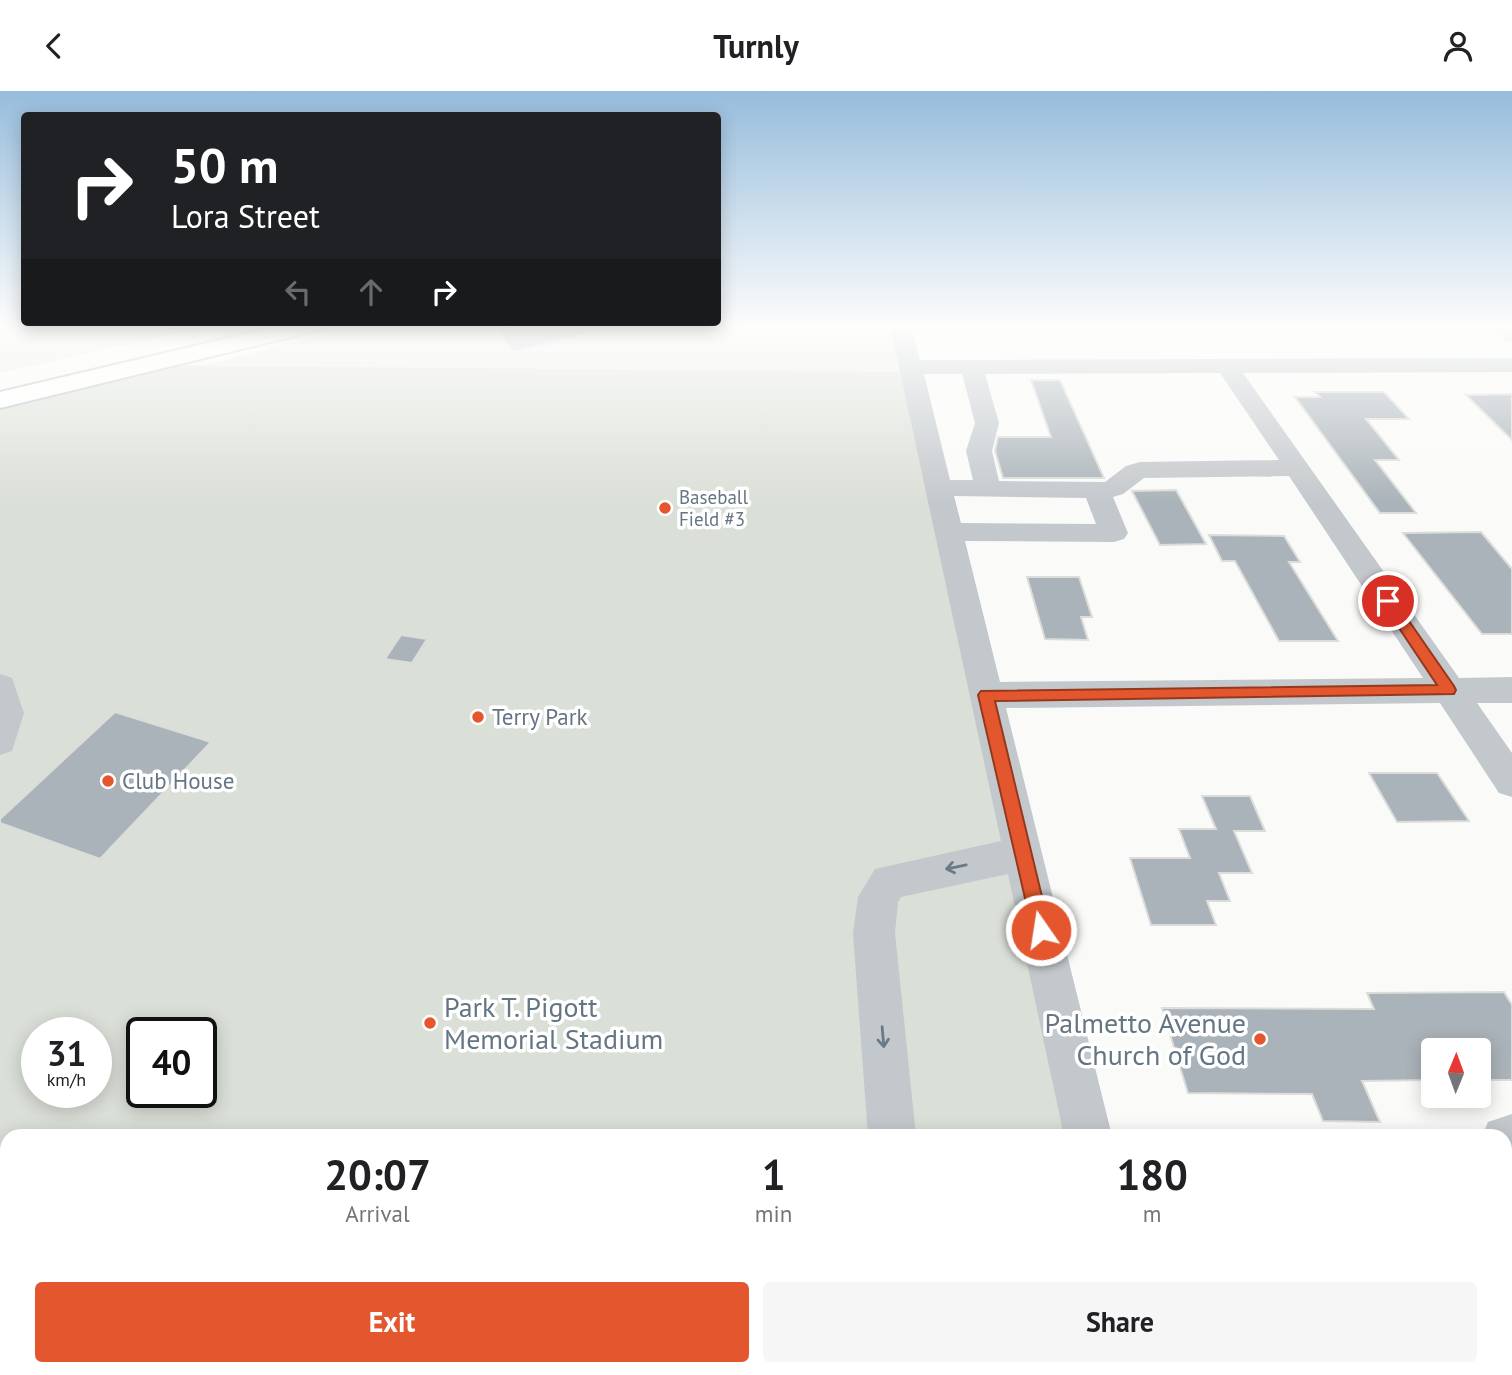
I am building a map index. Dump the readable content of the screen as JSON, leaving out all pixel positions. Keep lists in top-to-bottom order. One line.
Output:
{"places":["Baseball Field #3","Terry Park","Club House","Park T. Pigott Memorial Stadium","Palmetto Avenue Church of God"],"north":"top","page":{"header":"Turnly","turn":["50 m","Lora Street"],"speed":"31 km/h","limit":"40","eta":["20:07","Arrival","1","min","180","m"],"buttons":["Exit","Share"]}}
